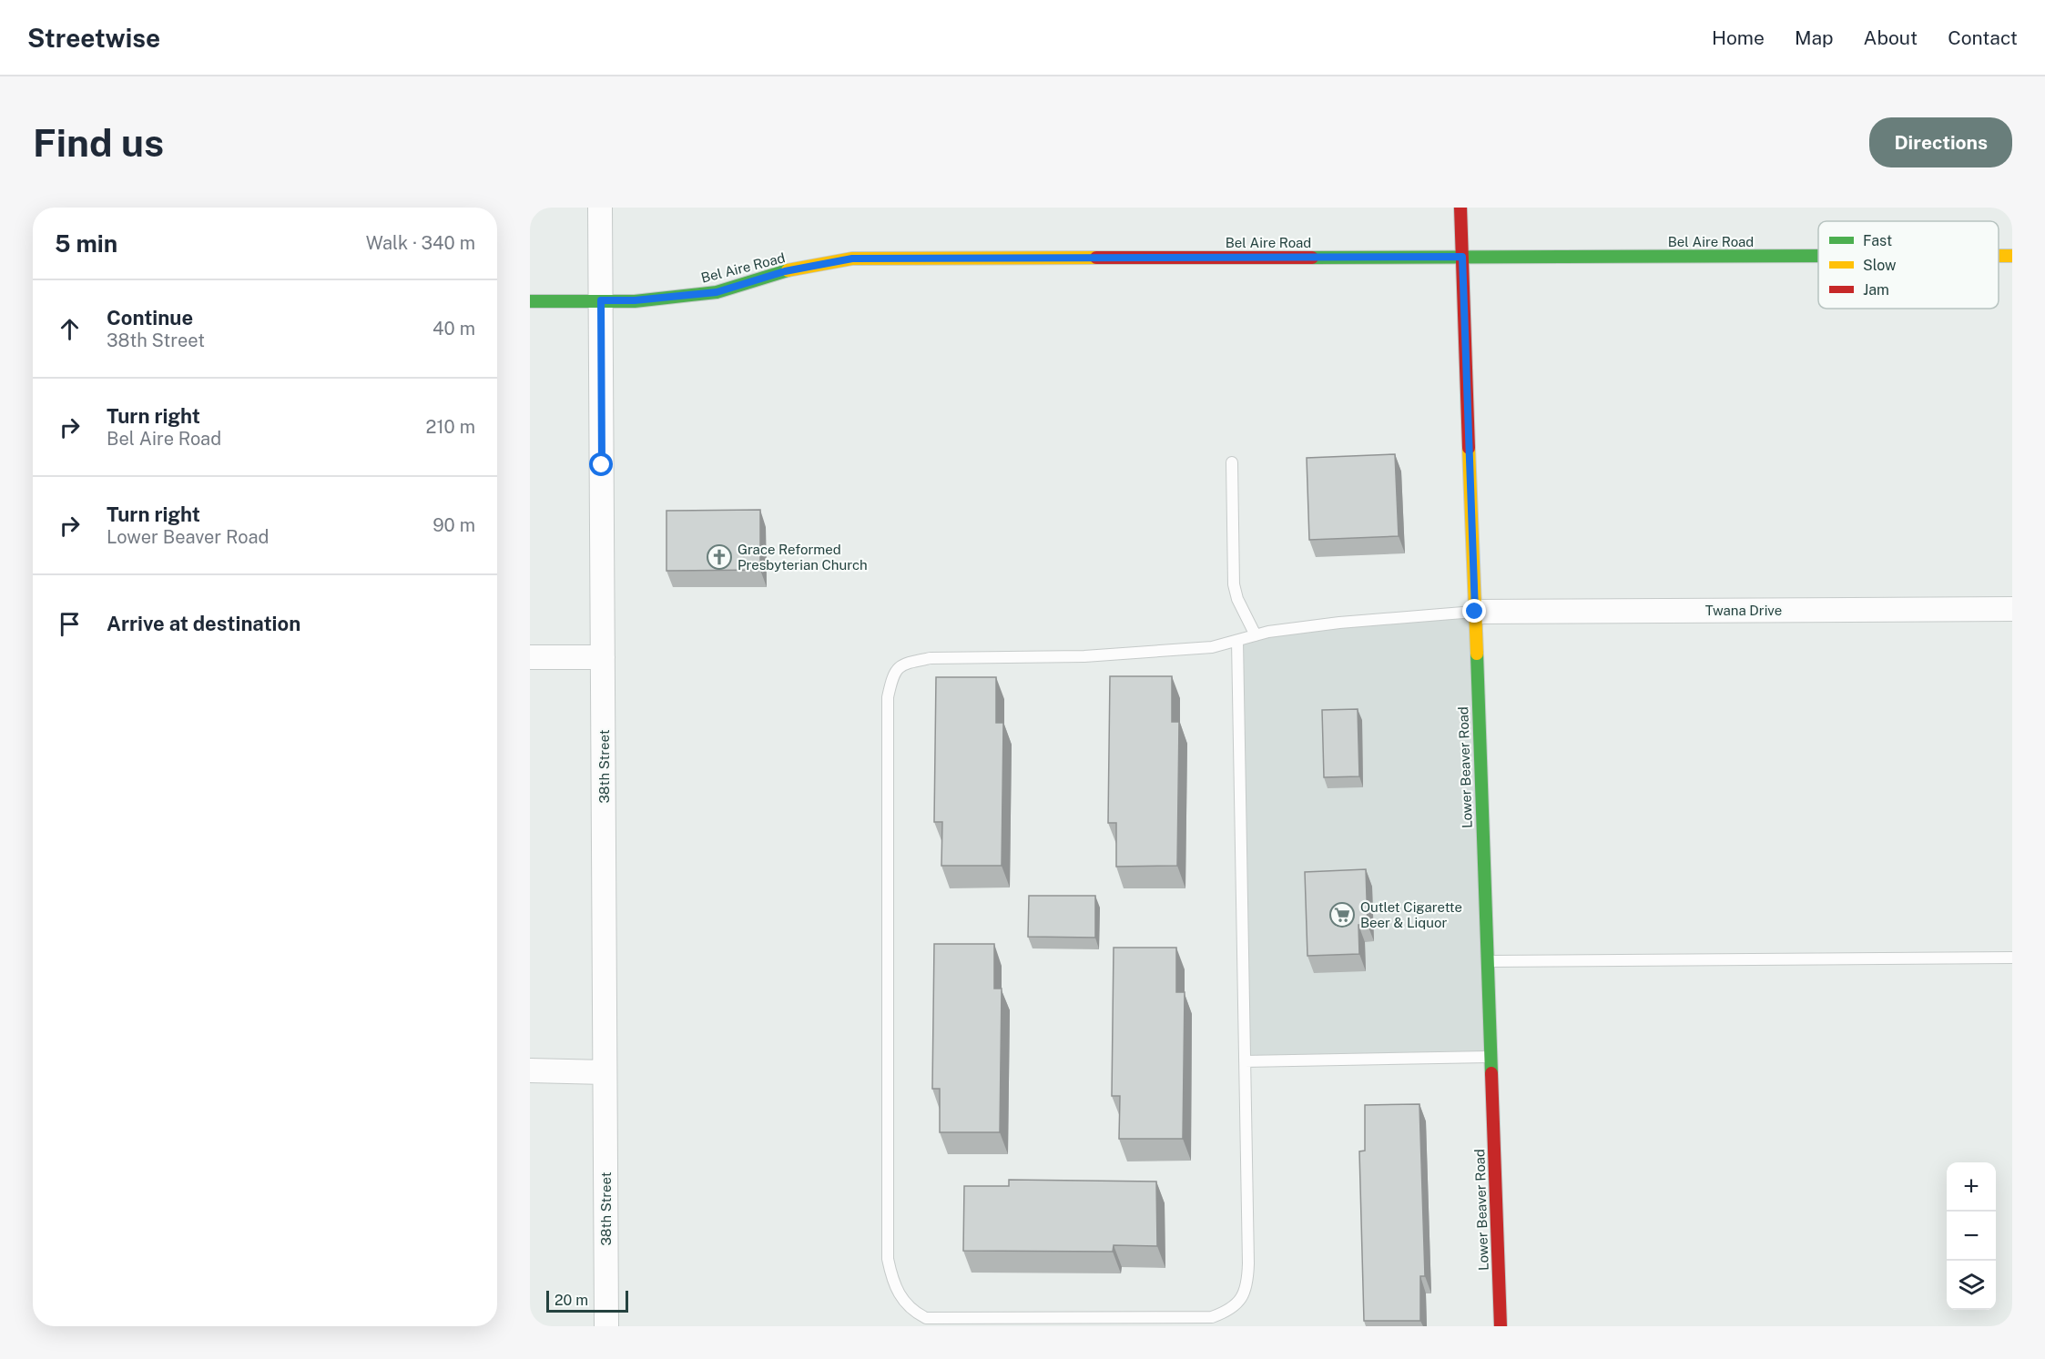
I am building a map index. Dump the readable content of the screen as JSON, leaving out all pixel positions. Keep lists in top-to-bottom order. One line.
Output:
{"streets":{"street":["Bel Aire Road","Twana Drive","38th Street","Lower Beaver Road"]},"crossings":[["Bel Aire Road","38th Street"],["Bel Aire Road","Lower Beaver Road"],["Twana Drive","Lower Beaver Road"]],"places":{"church":["Grace Reformed Presbyterian Church"],"supermarket":["Outlet Cigarette Beer & Liquor"]},"legend":["Fast","Slow","Jam"],"scale_bar":"20 m","page":{"header":"Streetwise","nav":["Home","Map","About","Contact"],"buttons":"Directions","title":"Find us","heading":["5 min","Walk · 340 m"],"list":[["Continue","38th Street","40 m"],["Turn right","Bel Aire Road","210 m"],["Turn right","Lower Beaver Road","90 m"],"Arrive at destination"],"map_buttons":["+","−"],"scale":"20 m"}}
